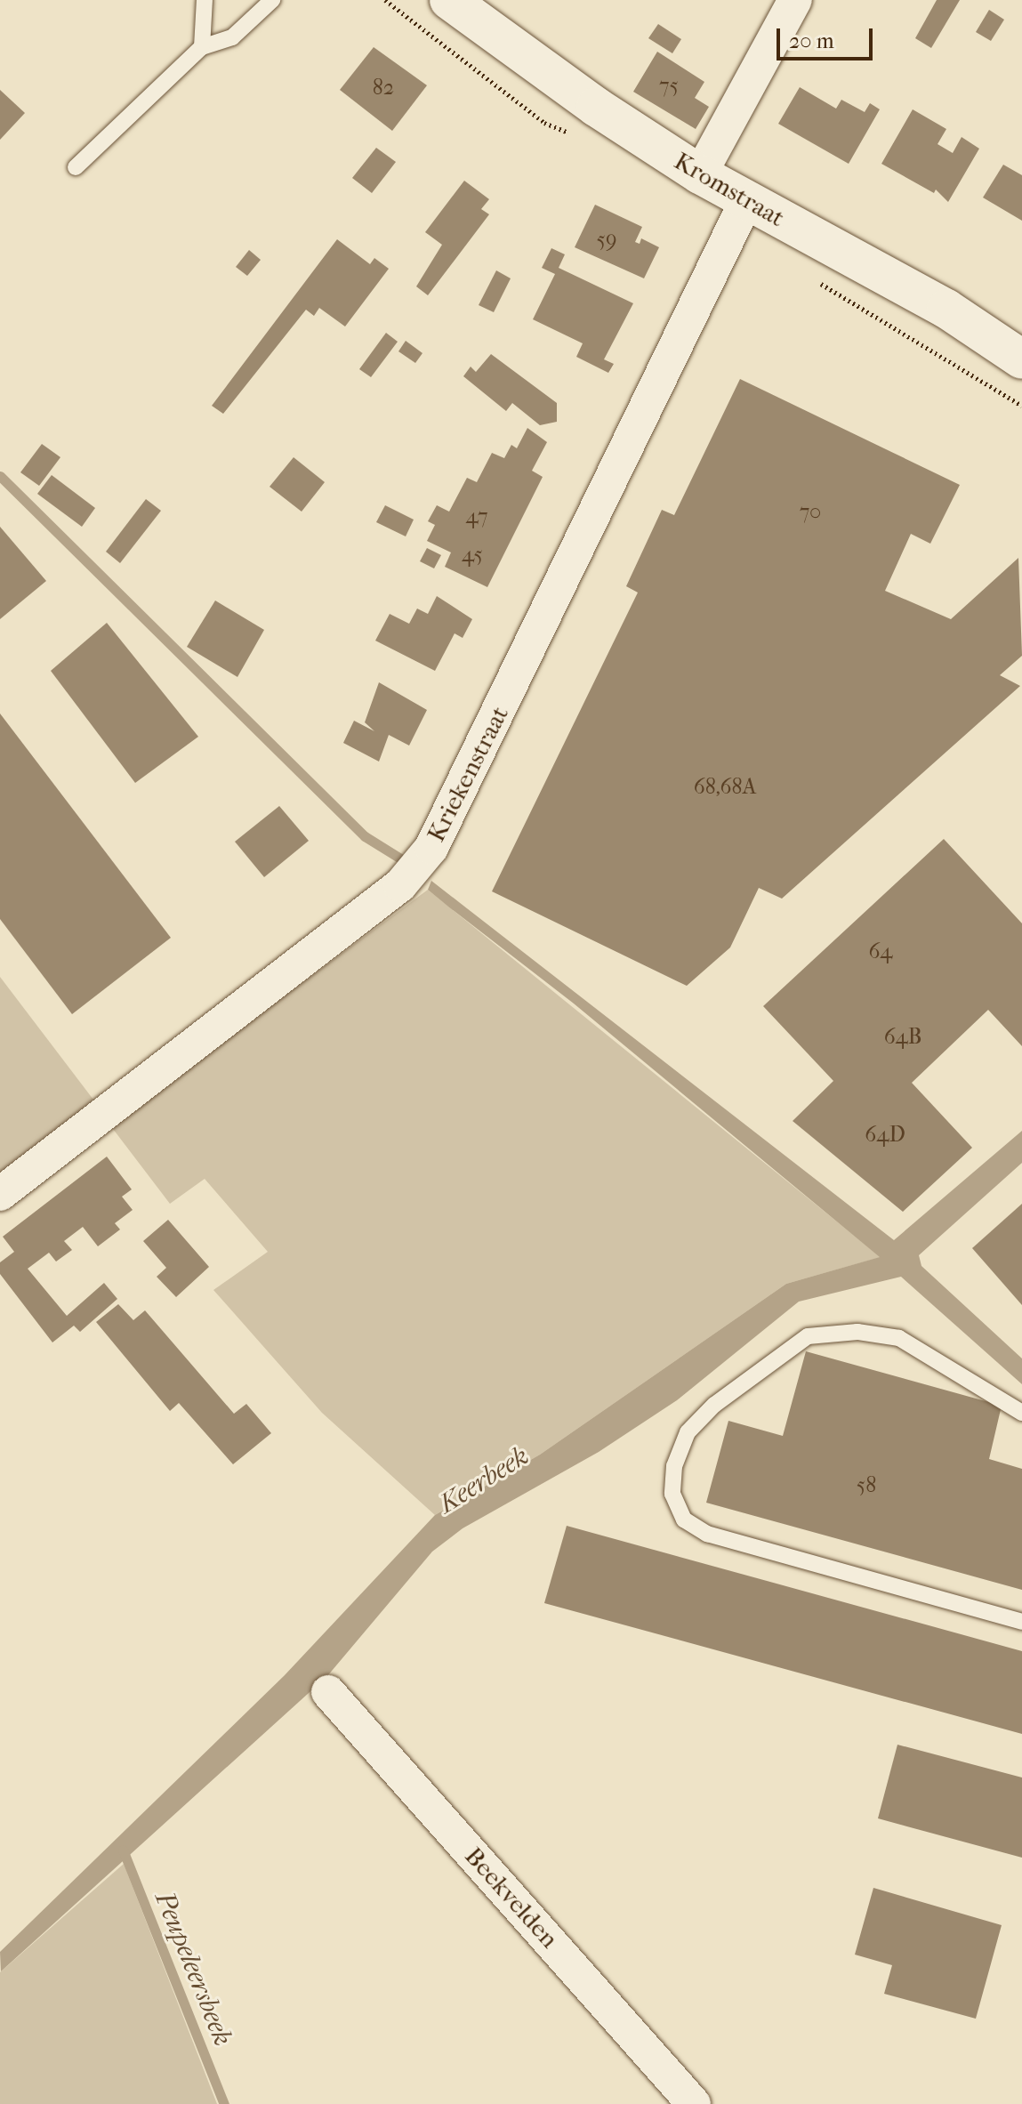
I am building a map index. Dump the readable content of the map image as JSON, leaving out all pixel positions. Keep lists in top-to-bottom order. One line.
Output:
{"streets":{"main road":["Kromstraat"],"street":["Kriekenstraat","Beekvelden"]},"crossings":[["Kromstraat","Kriekenstraat"]],"water":["Keerbeek","Peupeleersbeek"],"house_numbers":["75","82","59","70","47","45","68,68A","64","64B","64D","58"],"scale_bar":"20 m"}
